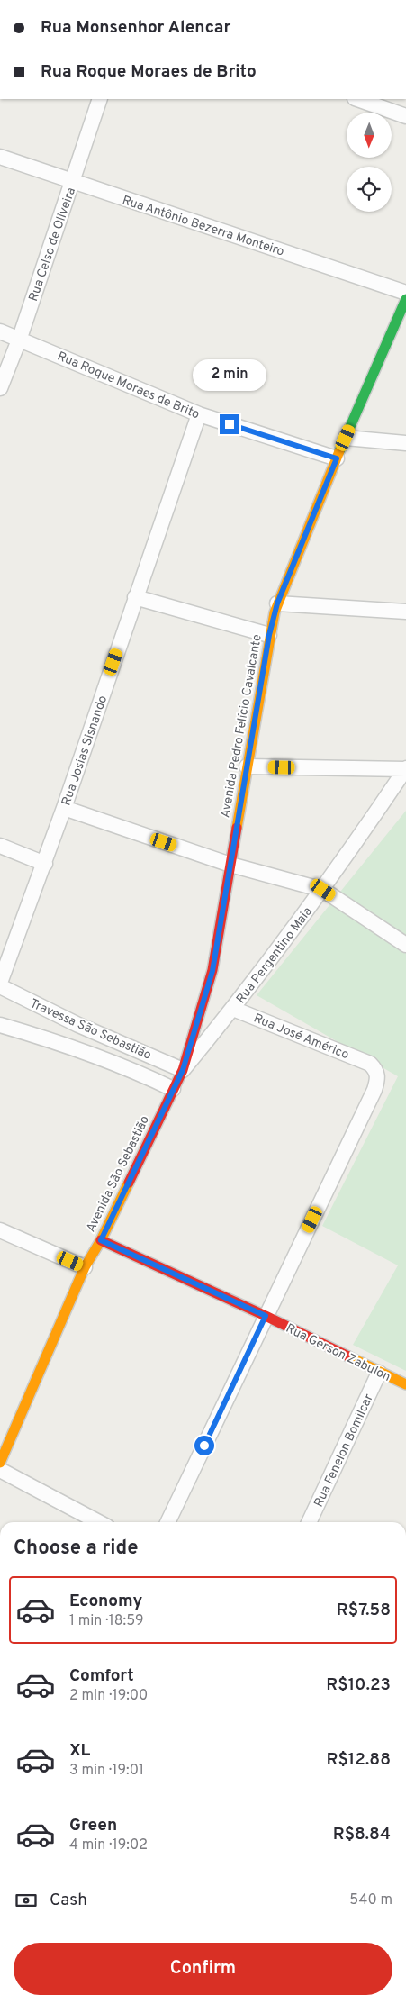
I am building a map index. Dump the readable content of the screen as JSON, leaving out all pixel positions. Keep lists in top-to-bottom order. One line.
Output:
{"streets":{"street":["Rua Antônio Bezerra Monteiro","Rua Celso de Oliveira","Rua Roque Moraes de Brito","Avenida Pedro Felício Cavalcante","Rua Josias Sisnando","Rua Pergentino Maia","Travessa São Sebastião","Rua José Américo","Avenida São Sebastião","Rua Gerson Zabulon","Rua Fenelon Bomilcar"]},"crossings":[["Rua Antônio Bezerra Monteiro","Rua Celso de Oliveira"],["Rua Celso de Oliveira","Rua Roque Moraes de Brito"],["Rua Roque Moraes de Brito","Avenida Pedro Felício Cavalcante"],["Rua Roque Moraes de Brito","Rua Josias Sisnando"],["Avenida Pedro Felício Cavalcante","Rua Pergentino Maia"],["Avenida Pedro Felício Cavalcante","Travessa São Sebastião"],["Avenida Pedro Felício Cavalcante","Avenida São Sebastião"],["Rua Pergentino Maia","Travessa São Sebastião"],["Rua Pergentino Maia","Rua José Américo"],["Rua Pergentino Maia","Avenida São Sebastião"],["Travessa São Sebastião","Avenida São Sebastião"],["Rua José Américo","Rua Gerson Zabulon"],["Avenida São Sebastião","Rua Gerson Zabulon"],["Rua Gerson Zabulon","Rua Fenelon Bomilcar"]],"north":"bottom","page":{"banner":["Rua Monsenhor Alencar","Rua Roque Moraes de Brito"],"bubble":"2 min","heading":"Choose a ride","list":[{"name":"Economy","note":"1 min · 18:59","value":"R$7.58"},{"name":"Comfort","note":"2 min · 19:00","value":"R$10.23"},{"name":"XL","note":"3 min · 19:01","value":"R$12.88"},{"name":"Green","note":"4 min · 19:02","value":"R$8.84"}],"pay":["Cash","540 m"],"buttons":"Confirm"}}
